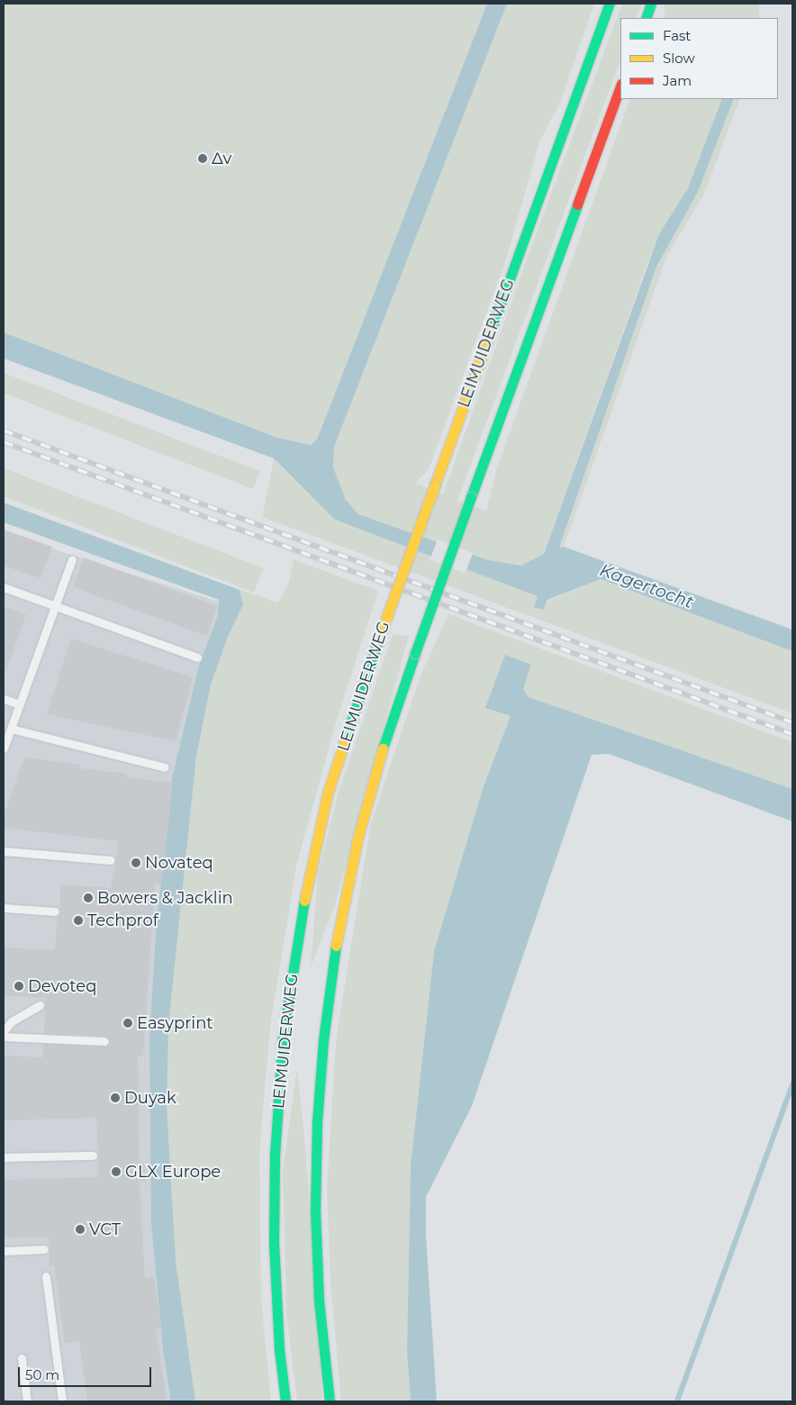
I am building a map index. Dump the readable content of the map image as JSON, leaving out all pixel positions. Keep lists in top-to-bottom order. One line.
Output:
{"streets":{"main road":["LEIMUIDERWEG"]},"water":["Kagertocht"],"places":["∆v","Novateq","Bowers & Jacklin","Techprof","Devoteq","Easyprint","Duyak","GLX Europe","VCT"],"legend":["Fast","Slow","Jam"],"scale_bar":"50 m"}
